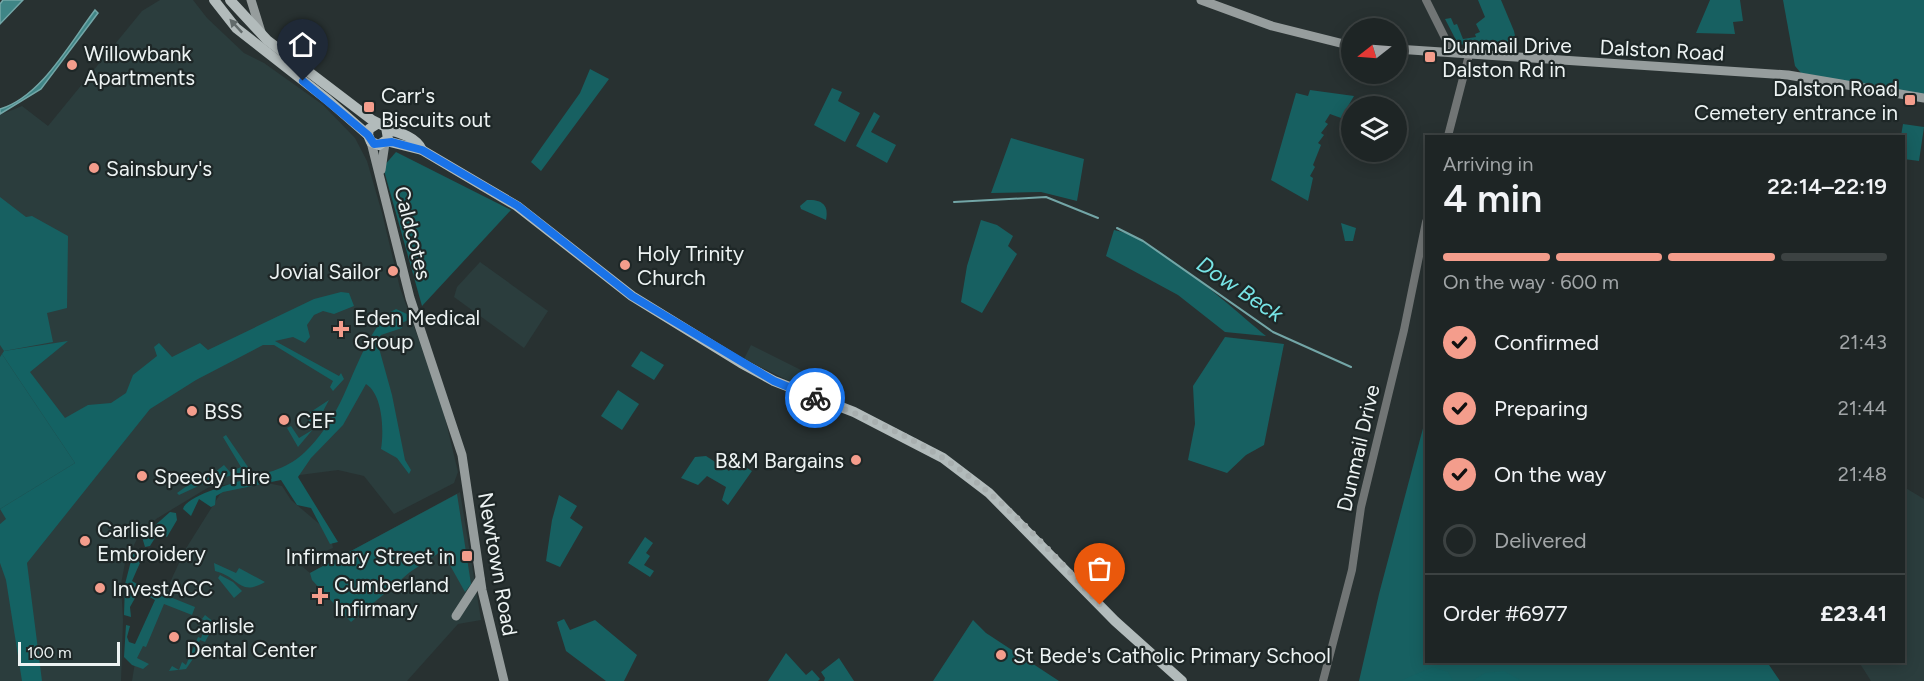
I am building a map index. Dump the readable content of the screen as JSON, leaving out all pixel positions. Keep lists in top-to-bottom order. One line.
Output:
{"streets":{"main road":["Dalston Road","Caldcotes","Newtown Road"],"street":["Dunmail Drive"]},"crossings":[["Caldcotes","Newtown Road"]],"water":["Dow Beck"],"places":{"transit":["Dunmail Drive Dalston Rd in","Dalston Road Cemetery entrance in","Carr's Biscuits out","Infirmary Street in"],"other":["Willowbank Apartments","Sainsbury's","Holy Trinity Church","Jovial Sailor","BSS","CEF","B&M Bargains","Speedy Hire","Carlisle Embroidery","InvestACC","Carlisle Dental Center","St Bede's Catholic Primary School"],"health":["Eden Medical Group","Cumberland Infirmary"]},"scale_bar":"100 m","north":"left","page":{"heading":["4 min","Arriving in","22:14–22:19"],"panel":["Order #6977","£23.41"],"bar":"On the way · 600 m","list":[["Confirmed","21:43"],["Preparing","21:44"],["On the way","21:48"],"Delivered"],"scale":"100 m"}}
